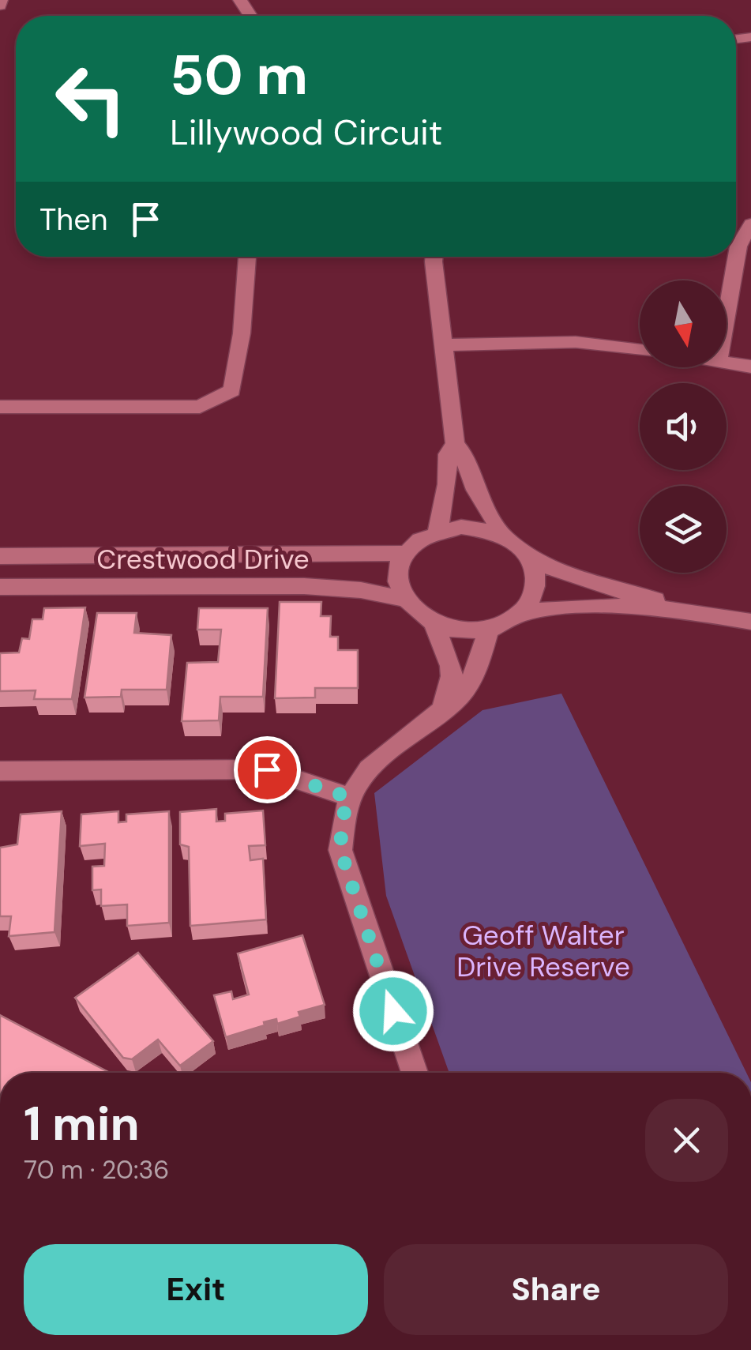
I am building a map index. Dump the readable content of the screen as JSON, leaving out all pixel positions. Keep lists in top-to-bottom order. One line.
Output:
{"streets":{"street":["Crestwood Drive"]},"parks":["Geoff Walter Drive Reserve"],"north":"bottom","page":{"turn":["50 m","Lillywood Circuit"],"then":"Then","heading":["1 min","70 m · 20:36"],"buttons":["Exit","Share"]}}
